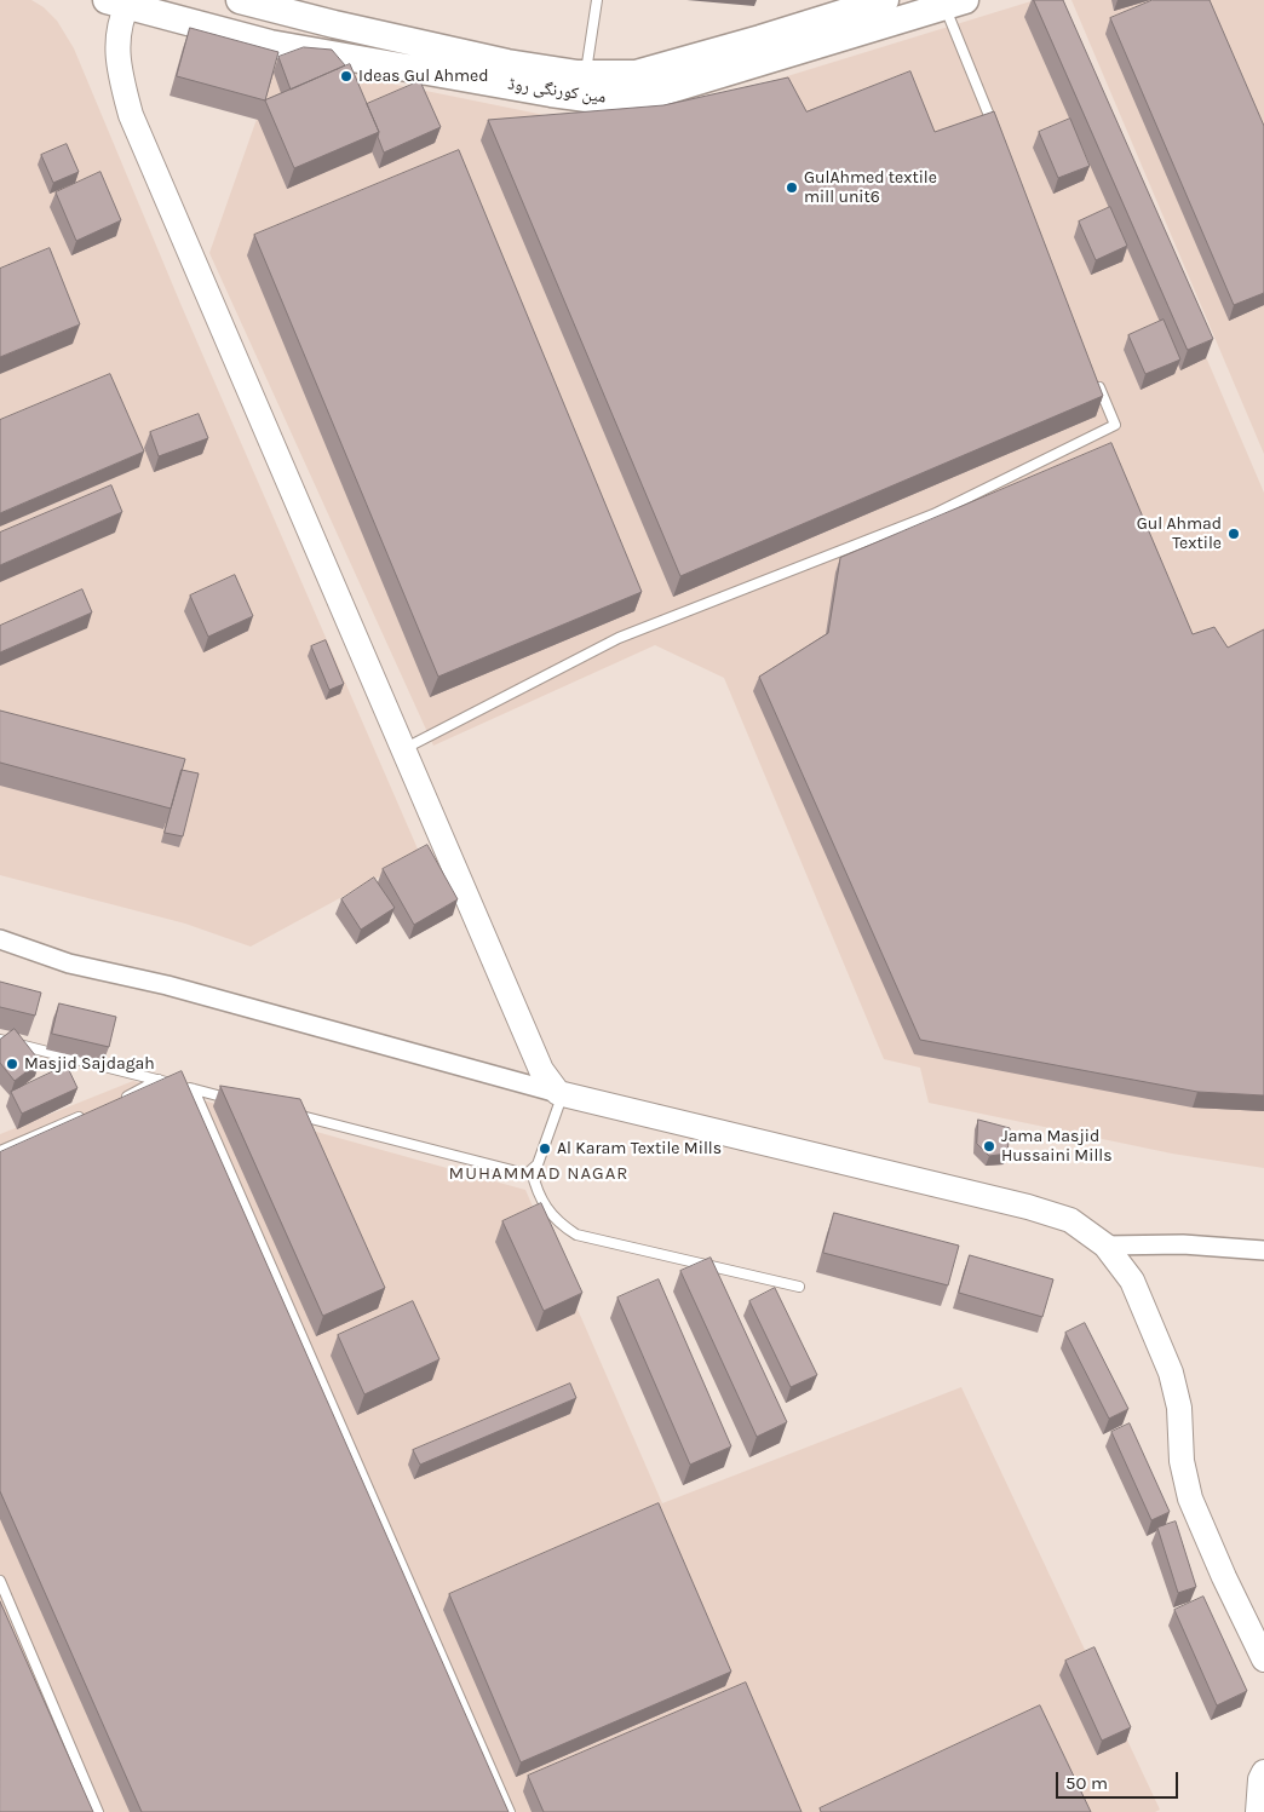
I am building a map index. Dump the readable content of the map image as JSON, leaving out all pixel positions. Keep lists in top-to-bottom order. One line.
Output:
{"streets":{"main road":["مین کورنگی روڈ"]},"districts":["MUHAMMAD NAGAR"],"places":["Ideas Gul Ahmed","GulAhmed textile mill unit6","Gul Ahmad Textile","Masjid Sajdagah","Jama Masjid Hussaini Mills","Al Karam Textile Mills"],"scale_bar":"50 m"}
